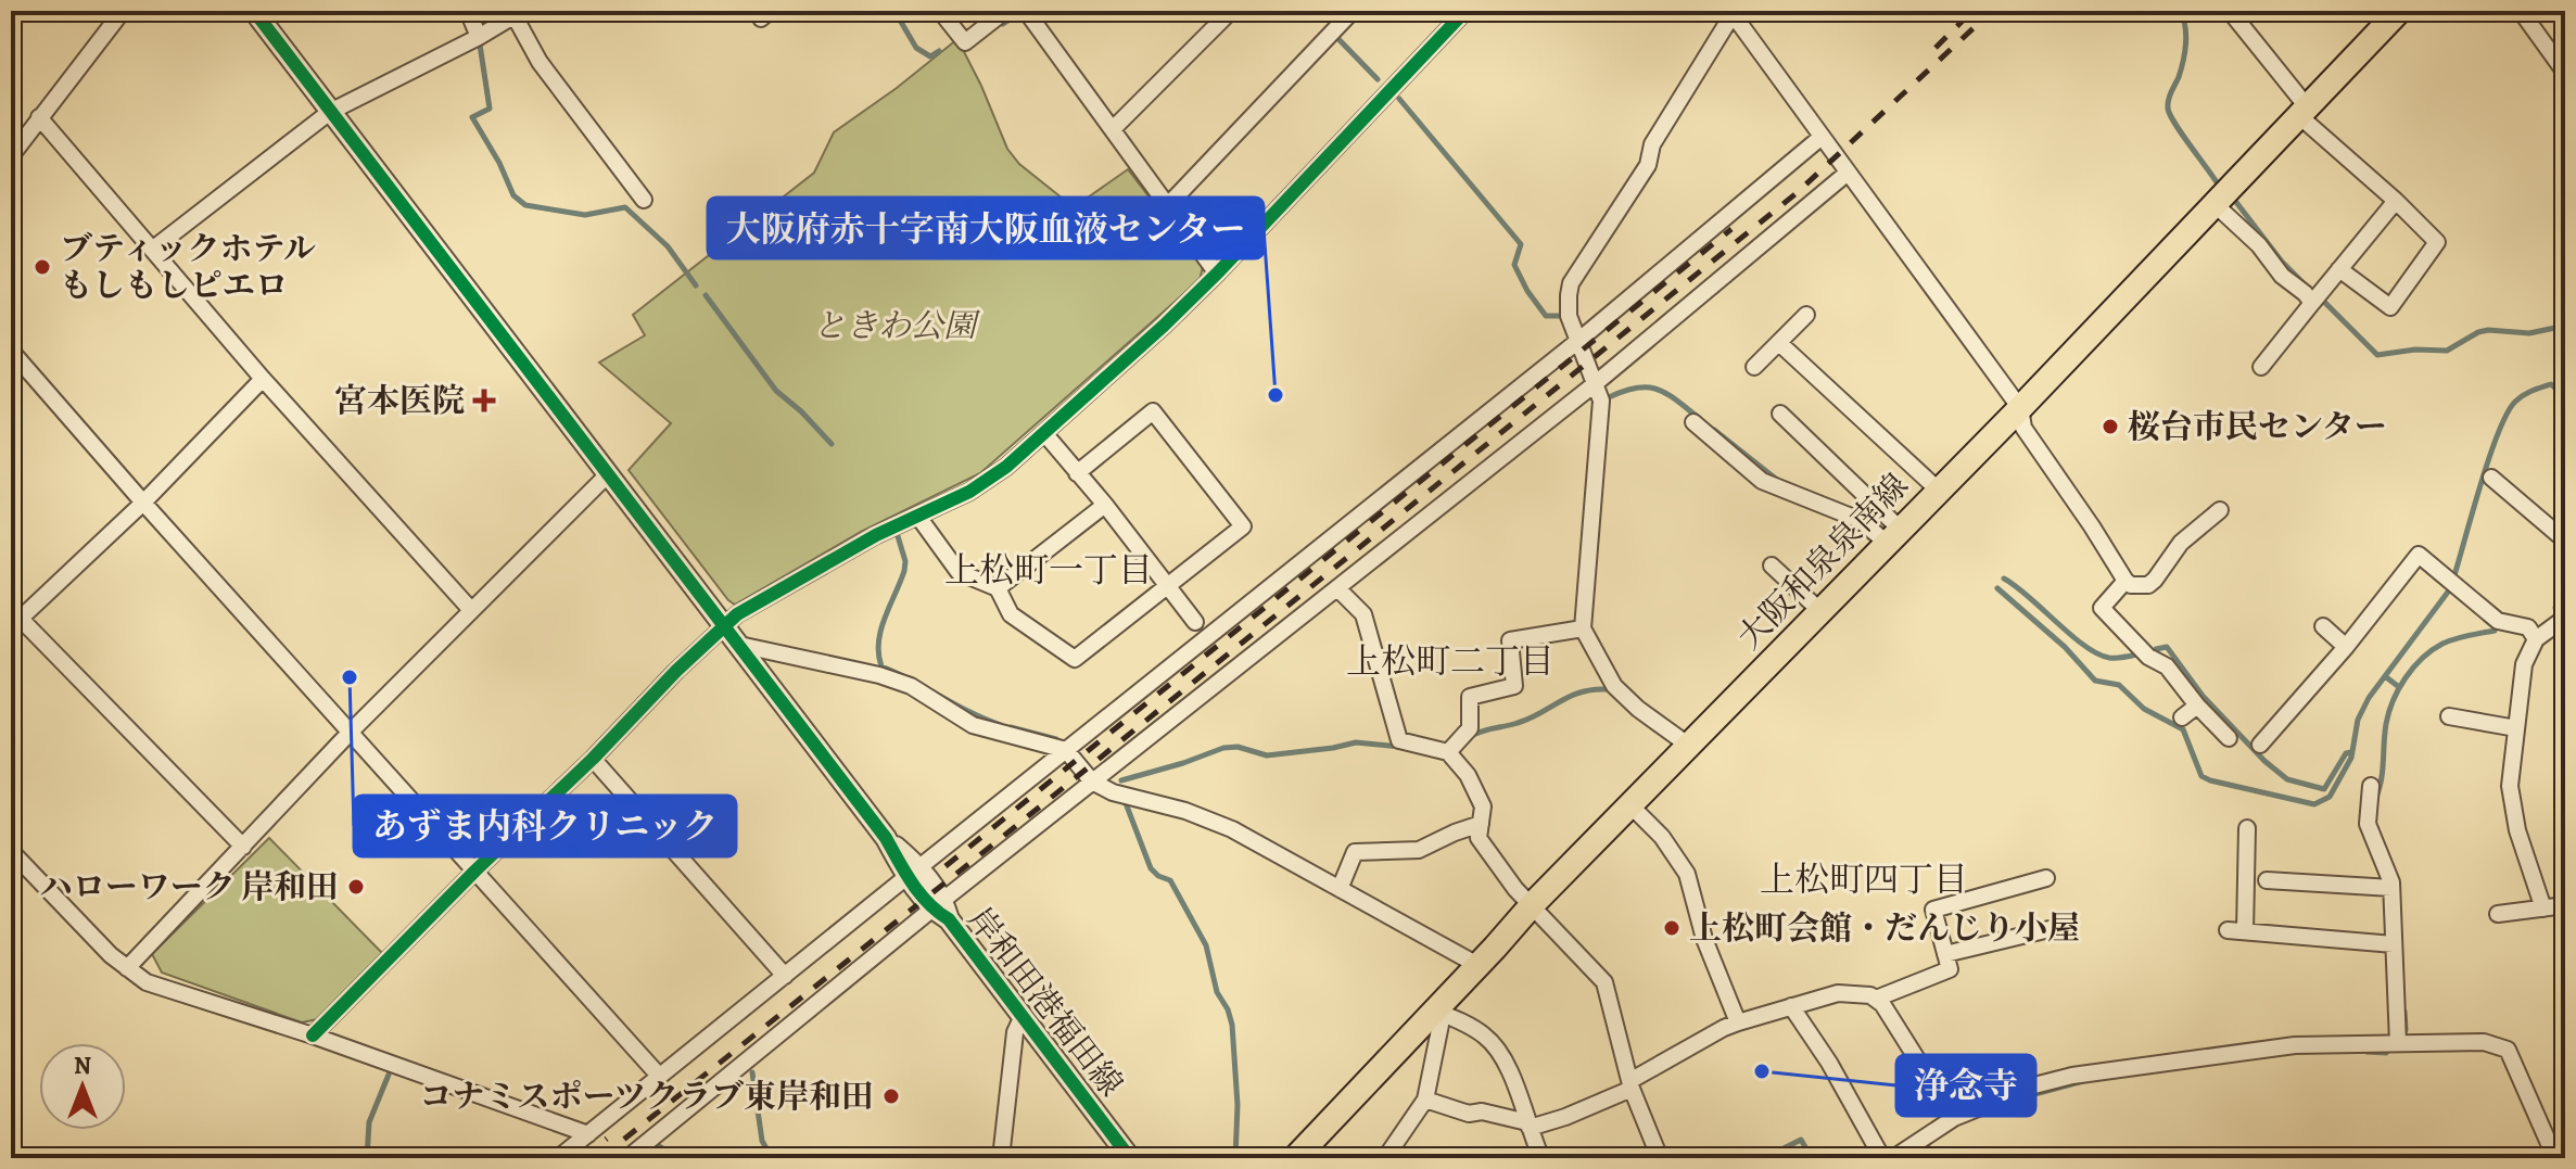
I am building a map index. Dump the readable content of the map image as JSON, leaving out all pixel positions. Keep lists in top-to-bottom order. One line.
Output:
{"streets":{"main road":["大阪和泉泉南線"],"street":["岸和田港福田線"]},"districts":["上松町一丁目","上松町二丁目","上松町四丁目"],"parks":["ときわ公園"],"places":{"other":["ブティックホテル もしもしピエロ","大阪府赤十字南大阪血液センター","桜台市民センター","あずま内科クリニック","ハローワーク 岸和田","上松町会館・だんじり小屋","浄念寺","コナミスポーツクラブ東岸和田"],"health":["宮本医院"]},"north":"top"}
